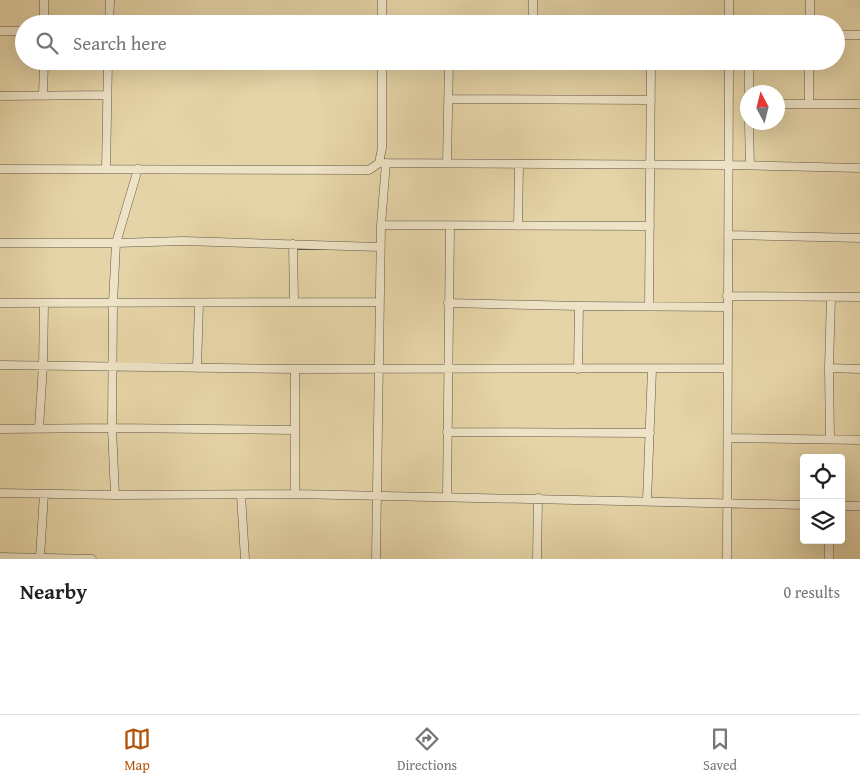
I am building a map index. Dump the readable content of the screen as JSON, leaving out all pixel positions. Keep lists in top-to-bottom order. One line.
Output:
{"north":"top","page":{"search":"Search here","heading":["Nearby","0 results"],"nav":["Map","Directions","Saved"]}}
